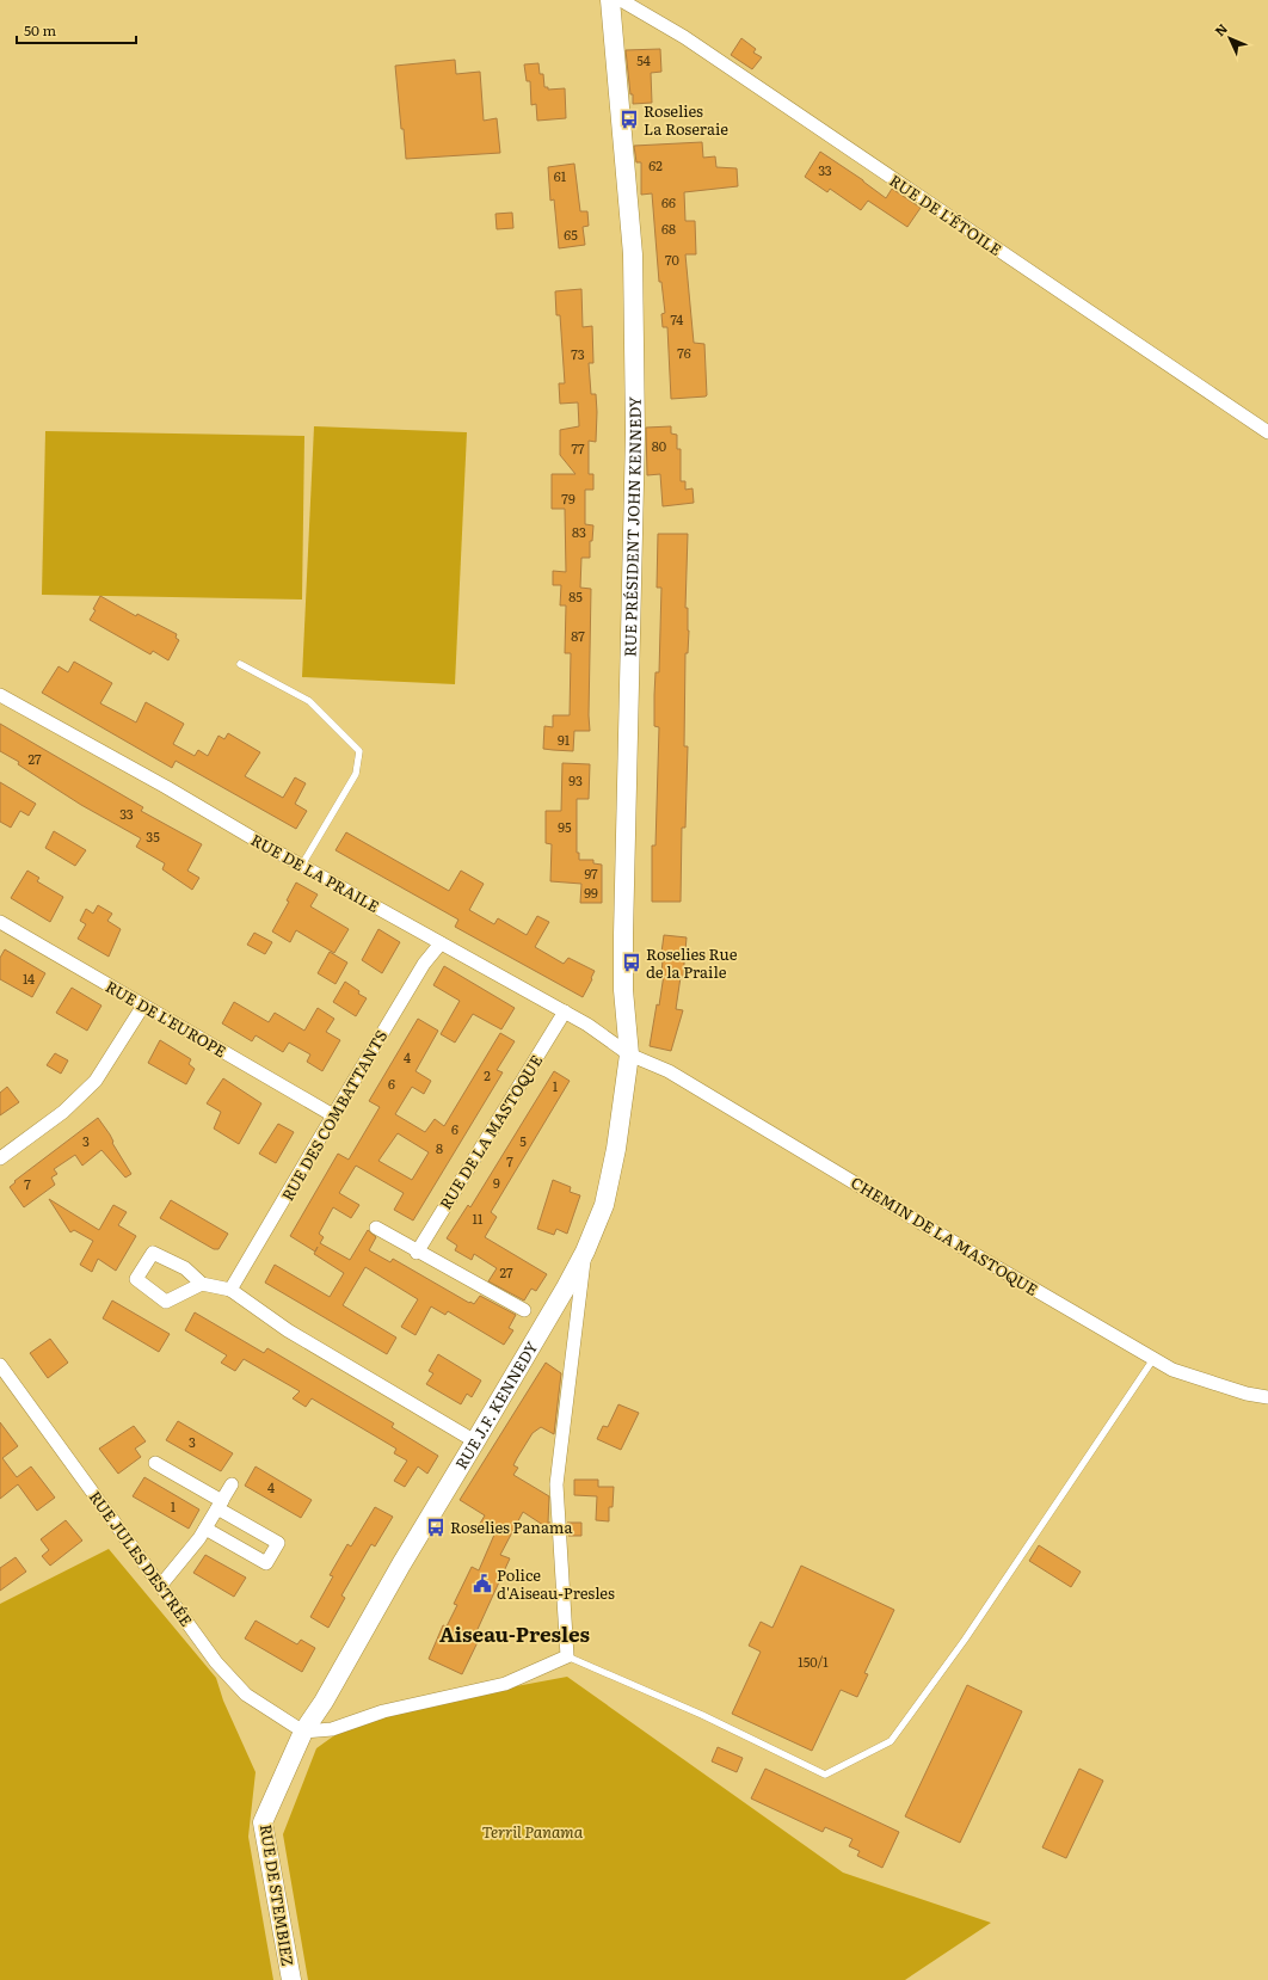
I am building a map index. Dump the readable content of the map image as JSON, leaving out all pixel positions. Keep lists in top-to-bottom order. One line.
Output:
{"streets":{"street":["RUE DE L'ÉTOILE","RUE PRÉSIDENT JOHN KENNEDY","RUE DE LA PRAILE","RUE DE L'EUROPE","RUE DES COMBATTANTS","RUE DE LA MASTOQUE","CHEMIN DE LA MASTOQUE","RUE J.F. KENNEDY","RUE JULES DESTRÉE","RUE DE STEMBIEZ"]},"crossings":[["RUE PRÉSIDENT JOHN KENNEDY","RUE DE LA PRAILE"],["RUE PRÉSIDENT JOHN KENNEDY","CHEMIN DE LA MASTOQUE"],["RUE PRÉSIDENT JOHN KENNEDY","RUE J.F. KENNEDY"],["RUE DE LA PRAILE","RUE DES COMBATTANTS"],["RUE DE LA PRAILE","RUE DE LA MASTOQUE"],["RUE DE LA PRAILE","CHEMIN DE LA MASTOQUE"],["RUE DE LA PRAILE","RUE J.F. KENNEDY"],["RUE DE L'EUROPE","RUE DES COMBATTANTS"],["CHEMIN DE LA MASTOQUE","RUE J.F. KENNEDY"],["RUE J.F. KENNEDY","RUE JULES DESTRÉE"],["RUE J.F. KENNEDY","RUE DE STEMBIEZ"],["RUE JULES DESTRÉE","RUE DE STEMBIEZ"]],"districts":["Aiseau-Presles"],"parks":["Terril Panama"],"places":{"bus stop":["Roselies La Roseraie","Roselies Rue de la Praile","Roselies Panama"],"public building":["Police d'Aiseau-Presles"]},"house_numbers":["54","62","33","61","66","68","65","70","74","76","73","80","77","79","83","85","87","91","27","93","33","95","35","97","99","14","4","2","6","1","6","3","5","8","7","9","7","11","27","3","4","1","150/1"],"scale_bar":"50 m","north":"top left"}
